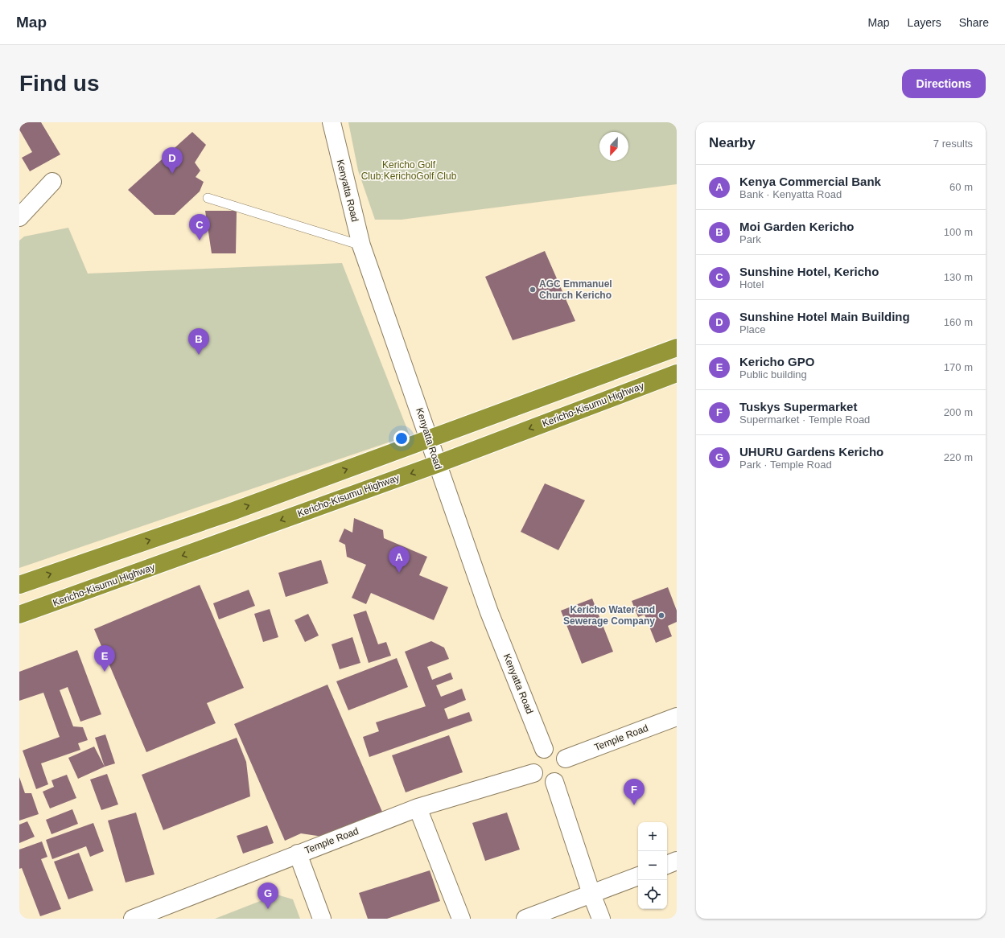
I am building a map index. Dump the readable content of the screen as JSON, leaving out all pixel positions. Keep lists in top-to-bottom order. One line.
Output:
{"streets":{"highway":["Kericho-Kisumu Highway"],"street":["Kenyatta Road","Temple Road"]},"crossings":[["Kenyatta Road","Kericho-Kisumu Highway"],["Kenyatta Road","Temple Road"]],"parks":["Kericho Golf Club;KerichoGolf Club"],"places":["AGC Emmanuel Church Kericho","Kericho Water and Sewerage Company"],"north":"bottom","page":{"header":"Map","nav":["Map","Layers","Share"],"buttons":"Directions","title":"Find us","heading":["Nearby","7 results"],"pins":["D","C","B","A","E","F","G"],"list":[{"mark":"A","name":"Kenya Commercial Bank","note":"Bank · Kenyatta Road","value":"60 m"},{"mark":"B","name":"Moi Garden Kericho","note":"Park","value":"100 m"},{"mark":"C","name":"Sunshine Hotel, Kericho","note":"Hotel","value":"130 m"},{"mark":"D","name":"Sunshine Hotel Main Building","note":"Place","value":"160 m"},{"mark":"E","name":"Kericho GPO","note":"Public building","value":"170 m"},{"mark":"F","name":"Tuskys Supermarket","note":"Supermarket · Temple Road","value":"200 m"},{"mark":"G","name":"UHURU Gardens Kericho","note":"Park · Temple Road","value":"220 m"}],"map_buttons":["+","−"]}}
